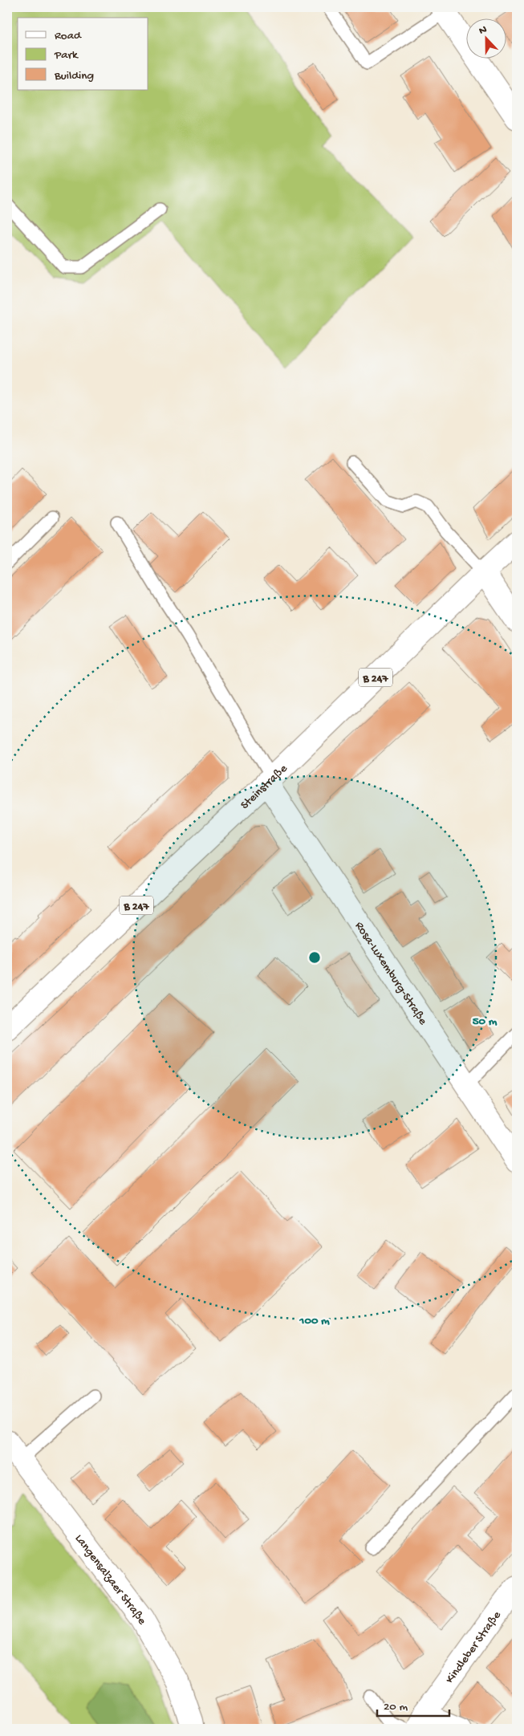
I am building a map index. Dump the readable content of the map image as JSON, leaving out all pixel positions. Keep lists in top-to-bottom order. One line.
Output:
{"streets":{"street":["B 247","Steinstraße","Rosa-Luxemburg-Straße","Langensalzaer Straße","Kindleber Straße"]},"crossings":[["Steinstraße","Rosa-Luxemburg-Straße"]],"legend":["Road","Park","Building"],"scale_bar":"20 m","north":"top","rings":["50 m","100 m"]}
